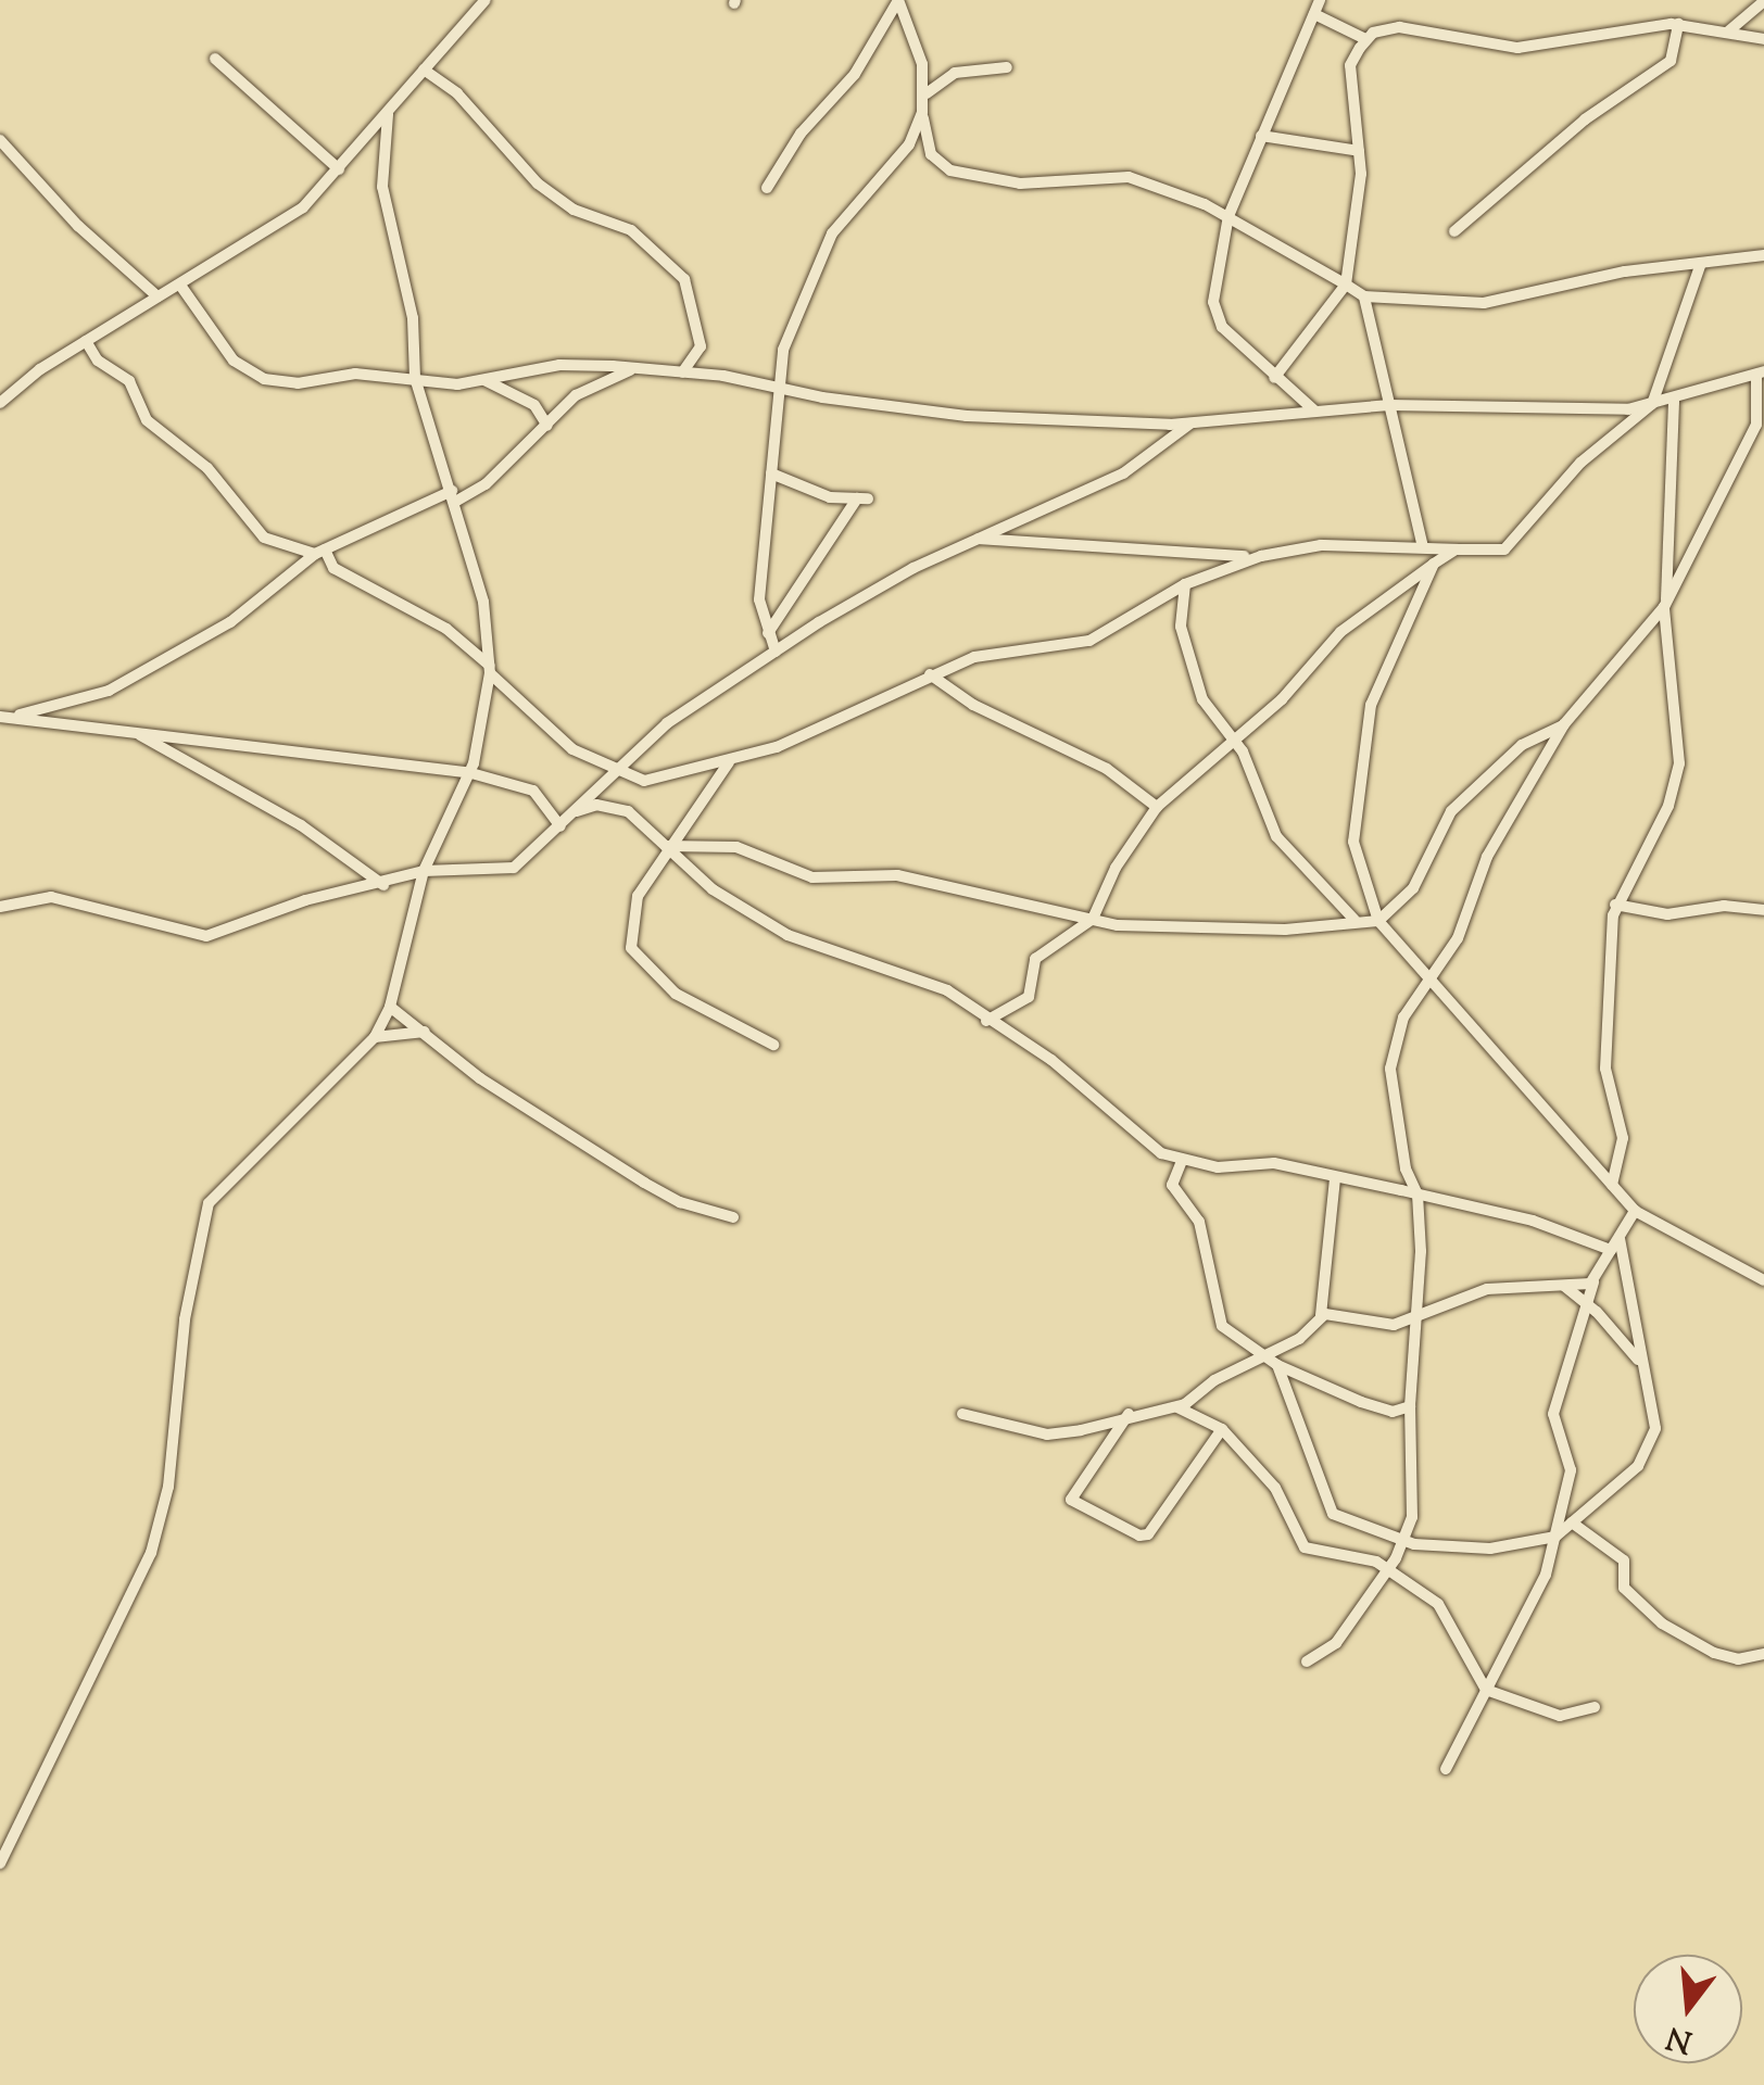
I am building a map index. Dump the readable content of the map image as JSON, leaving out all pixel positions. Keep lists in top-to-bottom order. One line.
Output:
{"north":"bottom"}
